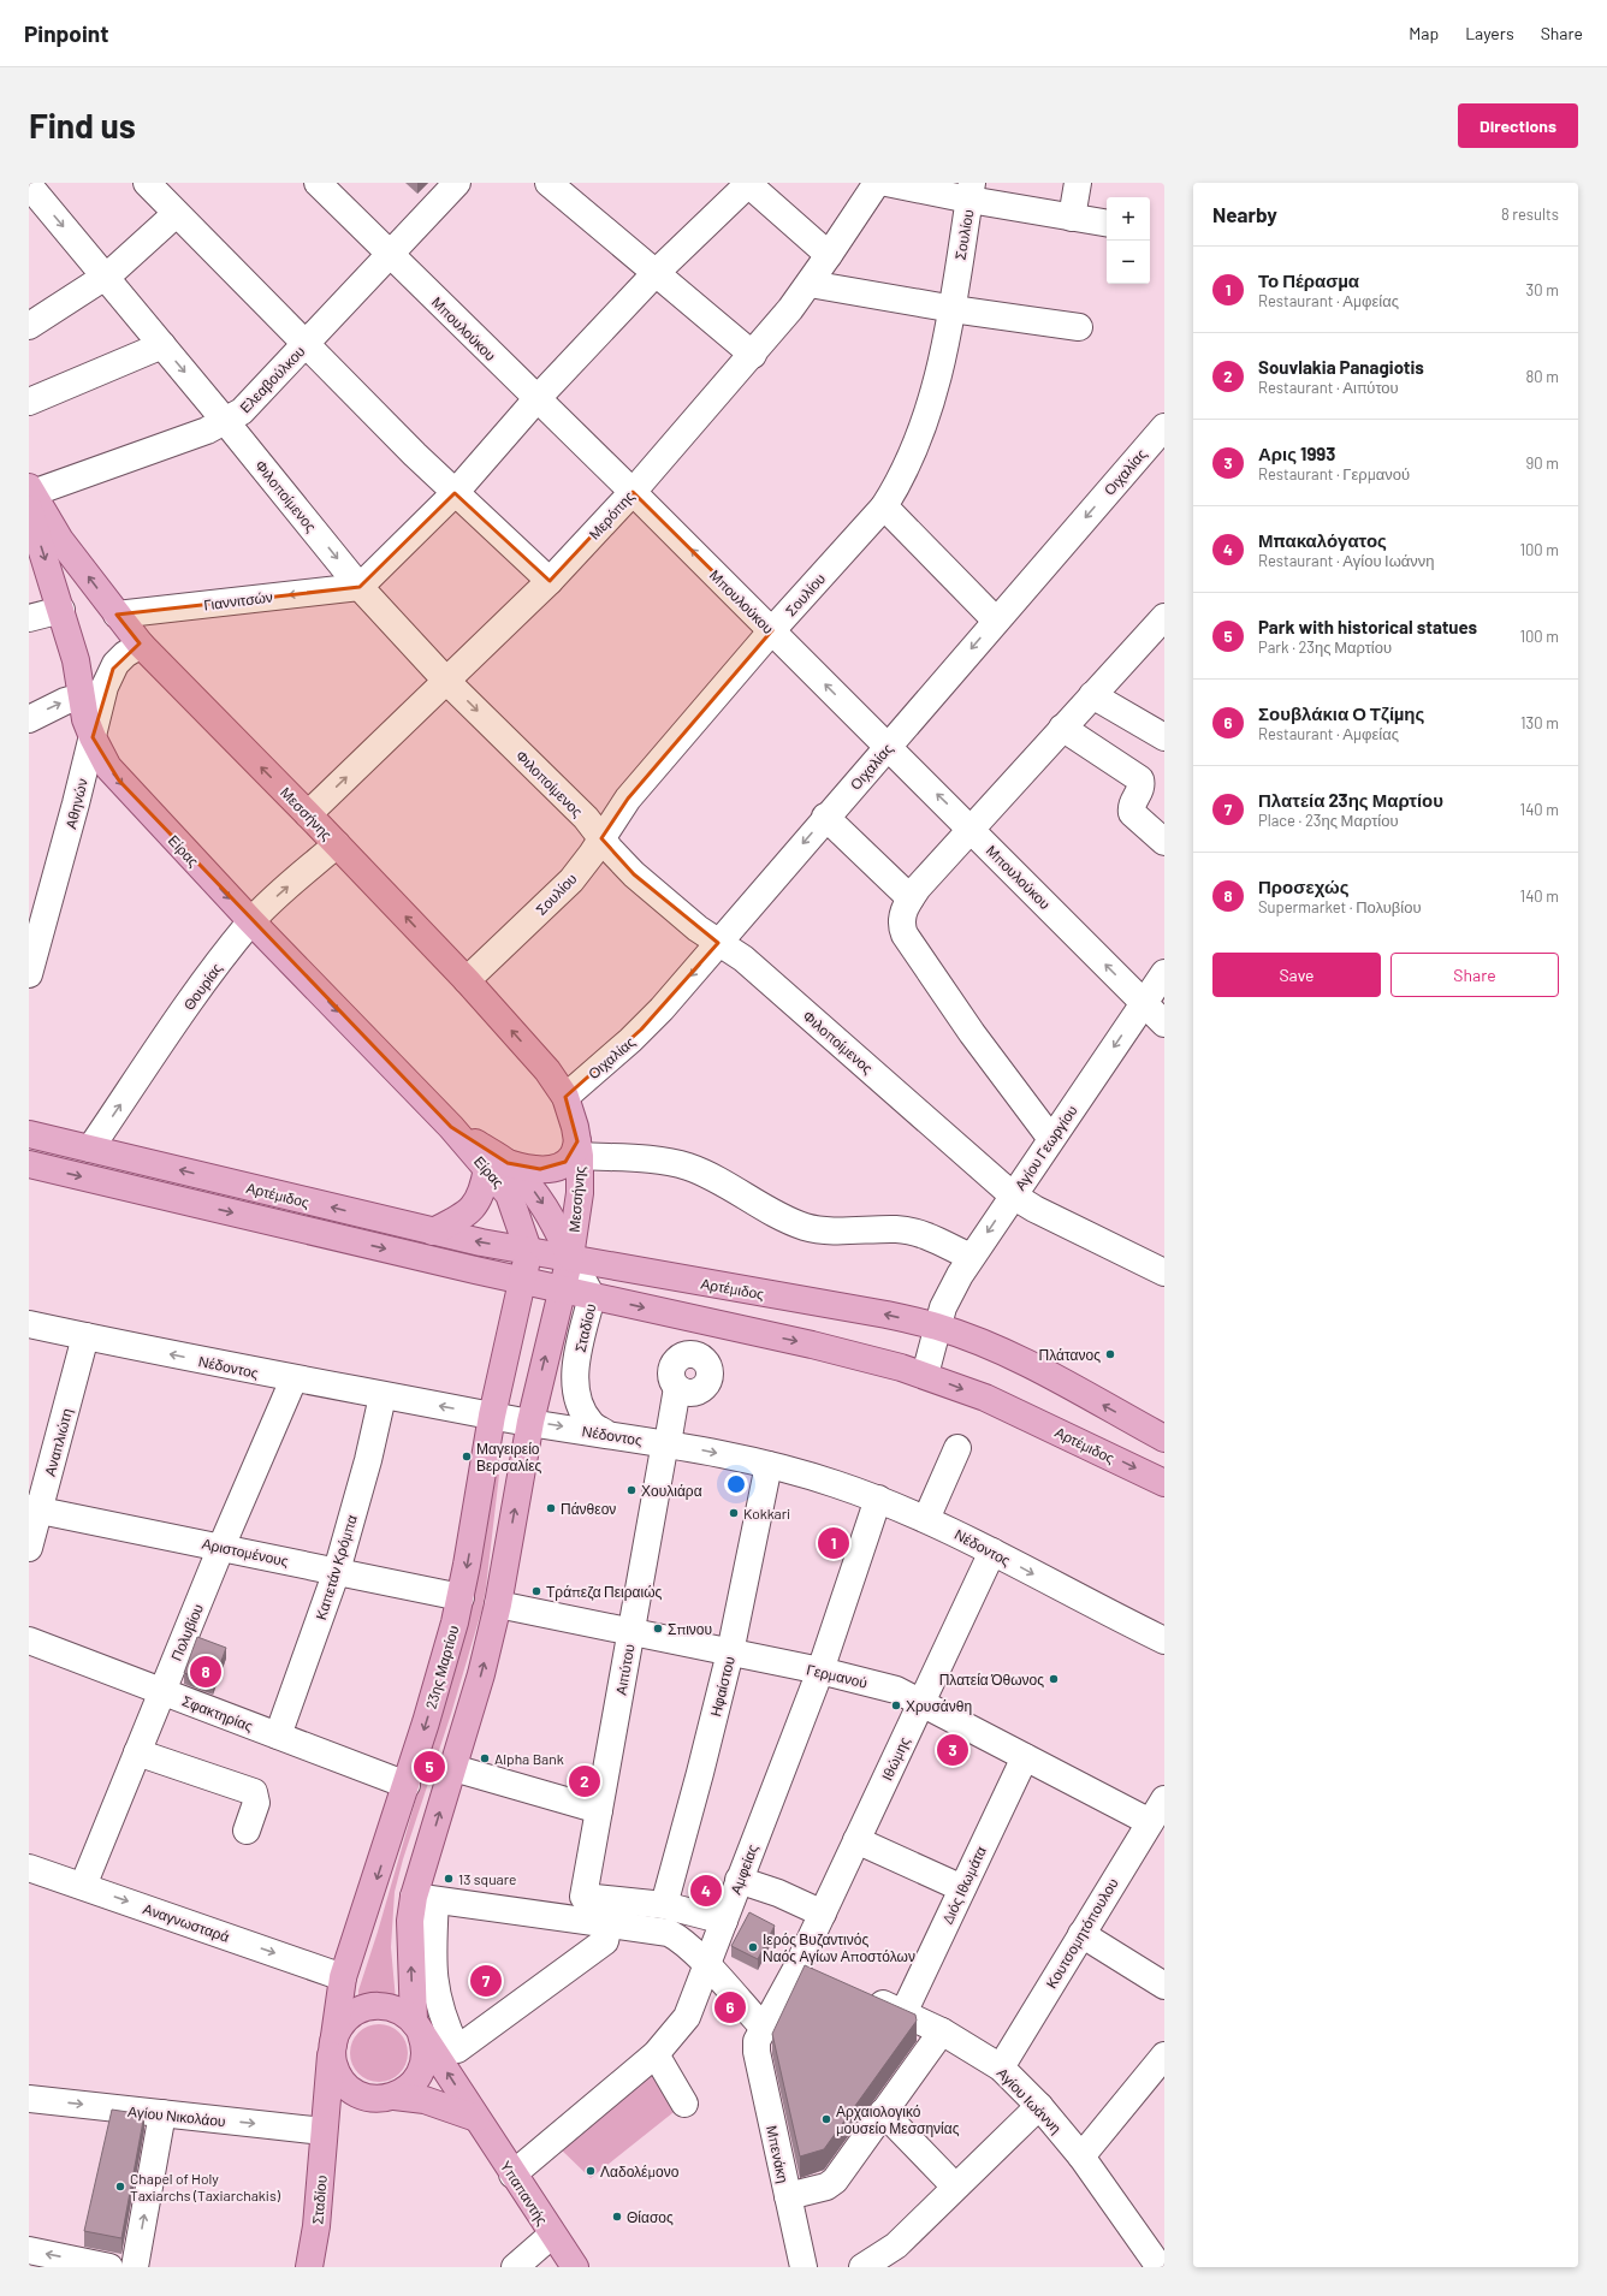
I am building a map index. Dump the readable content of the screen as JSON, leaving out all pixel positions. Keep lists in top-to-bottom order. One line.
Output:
{"streets":{"main road":["Μεσσήνης","Είρας","Αρτέμιδος","Σταδίου","23ης Μαρτίου","Υπαπαντής"],"street":["Σουλίου","Μπουλούκου","Ελεαβούλκου","Οιχαλίας","Φιλοποίμενος","Μερόπης","Γιαννιτσών","Αθηνών","Θουρίας","Αγίου Γεωργίου","Νέδοντος","Αναπλιώτη","Αριστομένους","Καπετάν Κρόμπα","Πολυβίου","Αιπύτου","Γερμανού","Ηφαίστου","Σφακτηρίας","Ιθώμης","Αμφείας","Διός Ιθωμάτα","Αναγνωσταρά","Κουτσομητόπουλου","Αγίου Ιωάννη","Αγίου Νικολάου","Μπενάκη"]},"crossings":[["Σουλίου","Μπουλούκου"],["Σουλίου","Φιλοποίμενος"],["Σουλίου","Μεσσήνης"],["Μπουλούκου","Ελεαβούλκου"],["Μπουλούκου","Οιχαλίας"],["Μπουλούκου","Μερόπης"],["Μπουλούκου","Αγίου Γεωργίου"],["Ελεαβούλκου","Φιλοποίμενος"],["Ελεαβούλκου","Μεσσήνης"],["Ελεαβούλκου","Είρας"],["Οιχαλίας","Φιλοποίμενος"],["Οιχαλίας","Μεσσήνης"],["Φιλοποίμενος","Μερόπης"],["Φιλοποίμενος","Γιαννιτσών"],["Φιλοποίμενος","Αγίου Γεωργίου"],["Μερόπης","Μεσσήνης"],["Γιαννιτσών","Μεσσήνης"],["Αθηνών","Μεσσήνης"],["Αθηνών","Είρας"],["Μεσσήνης","Είρας"],["Μεσσήνης","Θουρίας"],["Μεσσήνης","Αρτέμιδος"],["Μεσσήνης","Σταδίου"],["Είρας","Θουρίας"],["Είρας","Αρτέμιδος"],["Θουρίας","Αρτέμιδος"],["Αγίου Γεωργίου","Αρτέμιδος"],["Αρτέμιδος","Σταδίου"],["Αρτέμιδος","23ης Μαρτίου"],["Σταδίου","Νέδοντος"],["Σταδίου","23ης Μαρτίου"],["Σταδίου","Αγίου Νικολάου"],["Νέδοντος","Αναπλιώτη"],["Νέδοντος","Καπετάν Κρόμπα"],["Νέδοντος","Πολυβίου"],["Νέδοντος","23ης Μαρτίου"],["Νέδοντος","Αιπύτου"],["Νέδοντος","Ηφαίστου"],["Νέδοντος","Ιθώμης"],["Νέδοντος","Αμφείας"],["Αναπλιώτη","Αριστομένους"],["Αριστομένους","Καπετάν Κρόμπα"],["Αριστομένους","Πολυβίου"],["Αριστομένους","23ης Μαρτίου"],["Καπετάν Κρόμπα","Σφακτηρίας"],["Πολυβίου","Σφακτηρίας"],["Πολυβίου","Αναγνωσταρά"],["23ης Μαρτίου","Σφακτηρίας"],["23ης Μαρτίου","Αναγνωσταρά"],["23ης Μαρτίου","Αγίου Νικολάου"],["23ης Μαρτίου","Υπαπαντής"],["Αιπύτου","Γερμανού"],["Γερμανού","Ηφαίστου"],["Γερμανού","Ιθώμης"],["Γερμανού","Αμφείας"],["Γερμανού","Διός Ιθωμάτα"],["Γερμανού","Κουτσομητόπουλου"],["Ιθώμης","Μπενάκη"],["Αμφείας","Υπαπαντής"],["Διός Ιθωμάτα","Αγίου Ιωάννη"],["Κουτσομητόπουλου","Αγίου Ιωάννη"]],"one_way":["Γιαννιτσών","Μεσσήνης","Είρας","Θουρίας","Αγίου Γεωργίου","Αναγνωσταρά","Αγίου Νικολάου","Υπαπαντής"],"places":["Πλάτανος","Μαγειρείο Βερσαλίες","Χουλιάρα","Πάνθεον","Kokkari","Τράπεζα Πειραιώς","Σπινου","Πλατεία Όθωνος","Χρυσάνθη","Alpha Bank","13 square","Ιερός Βυζαντινός Ναός Αγίων Αποστόλων","Αρχαιολογικό μουσείο Μεσσηνίας","Λαδολέμονο","Chapel of Holy Taxiarchs (Taxiarchakis)","Θίασος"],"page":{"header":"Pinpoint","nav":["Map","Layers","Share"],"buttons":["Directions",["Save","Share"]],"title":"Find us","heading":["Nearby","8 results"],"map_buttons":["+","−"],"list":[{"mark":"1","name":"Το Πέρασμα","note":"Restaurant · Αμφείας","value":"30 m"},{"mark":"2","name":"Souvlakia Panagiotis","note":"Restaurant · Αιπύτου","value":"80 m"},{"mark":"3","name":"Αρις 1993","note":"Restaurant · Γερμανού","value":"90 m"},{"mark":"4","name":"Μπακαλόγατος","note":"Restaurant · Αγίου Ιωάννη","value":"100 m"},{"mark":"5","name":"Park with historical statues","note":"Park · 23ης Μαρτίου","value":"100 m"},{"mark":"6","name":"Σουβλάκια Ο Τζίμης","note":"Restaurant · Αμφείας","value":"130 m"},{"mark":"7","name":"Πλατεία 23ης Μαρτίου","note":"Place · 23ης Μαρτίου","value":"140 m"},{"mark":"8","name":"Προσεχώς","note":"Supermarket · Πολυβίου","value":"140 m"}],"pins":["1","8","3","5","2","4","7","6"]}}
